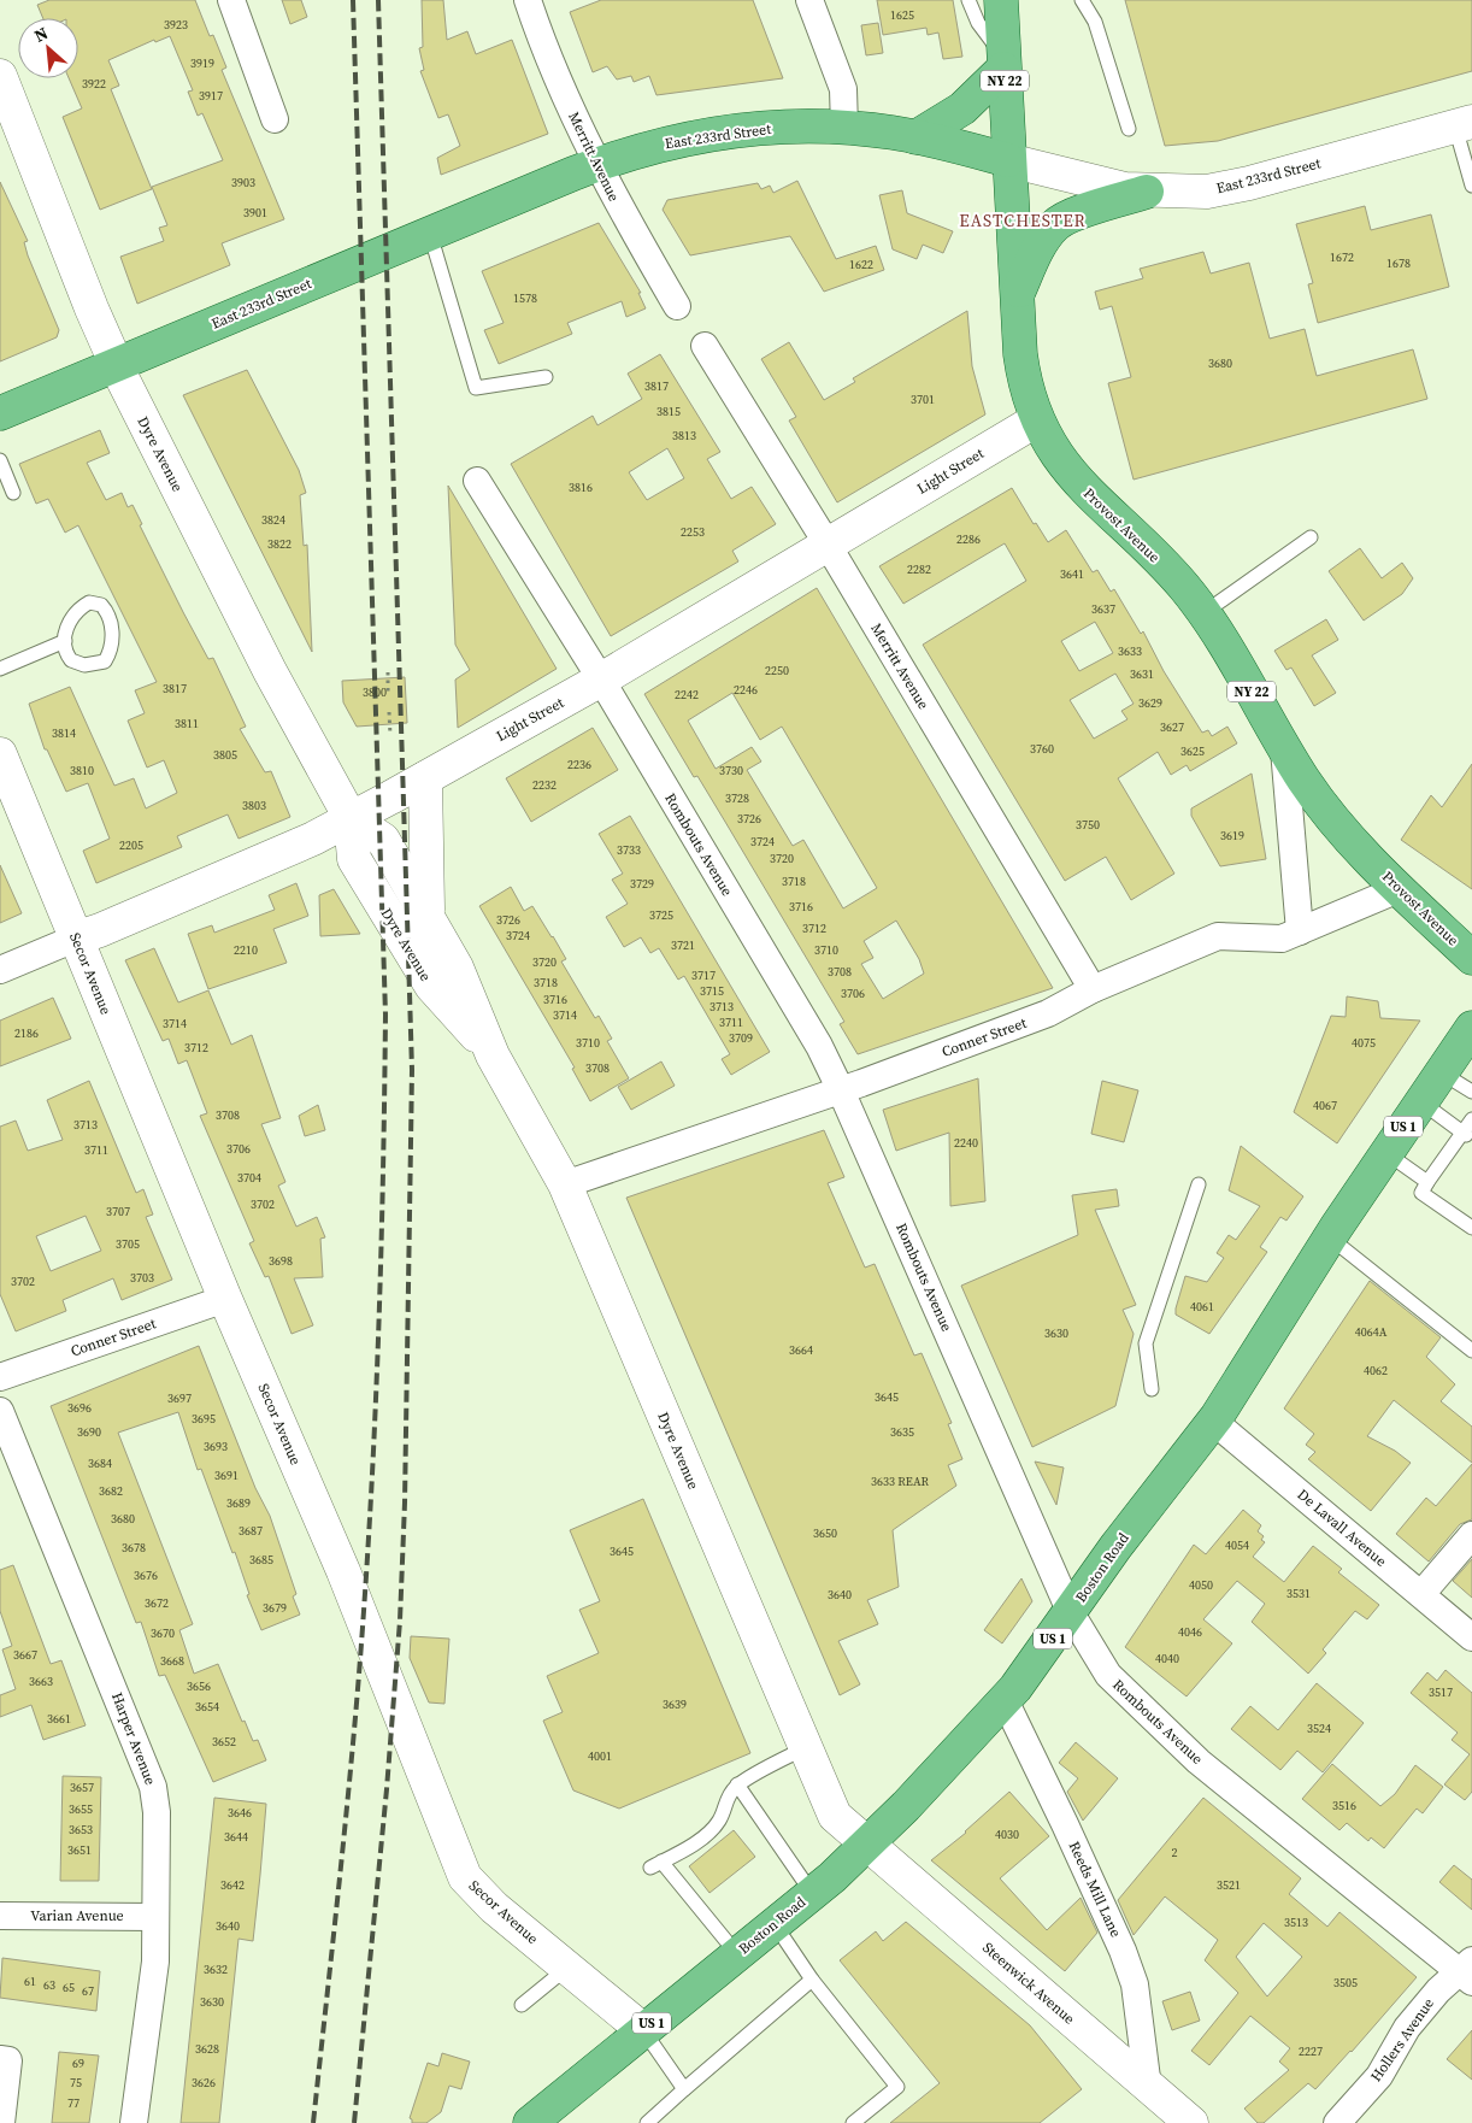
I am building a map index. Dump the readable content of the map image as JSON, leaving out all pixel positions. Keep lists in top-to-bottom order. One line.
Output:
{"streets":{"main road":["NY 22","East 233rd Street","Provost Avenue","US 1","Boston Road"],"street":["Merritt Avenue","Dyre Avenue","Light Street","Rombouts Avenue","Secor Avenue","Conner Street","De Lavall Avenue","Harper Avenue","Reeds Mill Lane","Varian Avenue","Steenwick Avenue","Hollers Avenue"]},"crossings":[["East 233rd Street","Merritt Avenue"],["East 233rd Street","Dyre Avenue"],["East 233rd Street","Provost Avenue"],["Merritt Avenue","Light Street"],["Merritt Avenue","Conner Street"],["Dyre Avenue","Light Street"],["Dyre Avenue","Conner Street"],["Dyre Avenue","Boston Road"],["Dyre Avenue","Steenwick Avenue"],["Light Street","Provost Avenue"],["Light Street","Rombouts Avenue"],["Light Street","Secor Avenue"],["Provost Avenue","Conner Street"],["Rombouts Avenue","Conner Street"],["Rombouts Avenue","Boston Road"],["Rombouts Avenue","Hollers Avenue"],["Secor Avenue","Conner Street"],["Secor Avenue","Boston Road"],["De Lavall Avenue","Boston Road"],["Boston Road","Reeds Mill Lane"],["Boston Road","Steenwick Avenue"],["Harper Avenue","Varian Avenue"],["Reeds Mill Lane","Steenwick Avenue"]],"districts":["EASTCHESTER"],"house_numbers":["1625","3923","3919","3922","3917","3903","3901","1672","1678","1622","1578","3680","3817","3701","3815","3813","3816","3824","2253","2286","3822","2282","3641","3637","3633","2250","3631","3817","2246","3800","2242","3629","3811","3627","3814","3760","3625","3805","2236","3810","3730","2232","3728","3803","3726","3750","3619","3724","2205","3733","3720","3718","3729","3716","3725","3726","3712","3724","3721","2210","3710","3720","3708","3717","3718","3715","3706","3716","3713","3714","3711","3714","2186","3709","3710","4075","3712","3708","4067","3708","3713","2240","3706","3711","3704","3702","3707","3705","3698","3703","3702","4061","4064A","3630","3664","4062","3645","3697","3696","3695","3690","3635","3693","3684","3691","3633 REAR","3682","3689","3680","3687","3650","4054","3678","3645","3685","3676","4050","3531","3640","3672","3679","4046","3670","3667","4040","3668","3663","3656","3517","3639","3654","3661","3524","3652","4001","3657","3516","3655","3646","3653","4030","3644","3651","2","3642","3521","3513","3640","3632","61","3505","63","65","67","3630","3628","2227","69","75","3626","77"],"north":"top left"}
